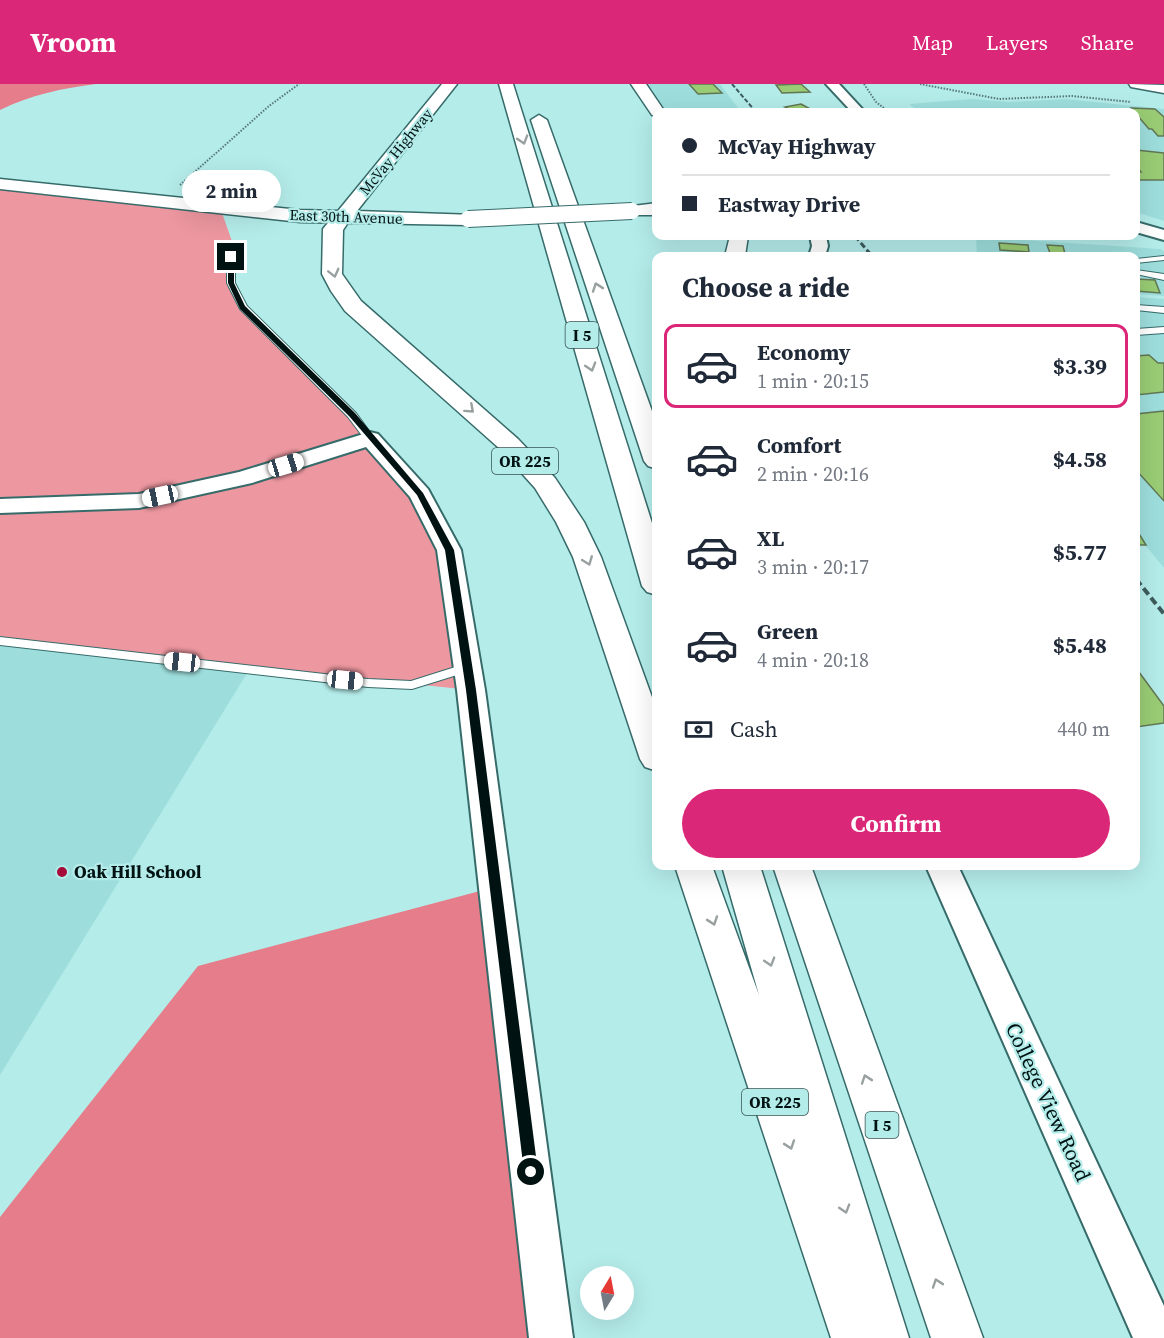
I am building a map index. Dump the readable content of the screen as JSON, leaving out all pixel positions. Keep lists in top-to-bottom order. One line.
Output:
{"streets":{"main road":["McVay Highway","East 30th Avenue","I 5","OR 225"],"street":["College View Road"]},"crossings":[["McVay Highway","East 30th Avenue"],["McVay Highway","OR 225"],["East 30th Avenue","OR 225"]],"places":["Oak Hill School"],"north":"top","page":{"header":"Vroom","nav":["Map","Layers","Share"],"banner":["McVay Highway","Eastway Drive"],"bubble":"2 min","heading":"Choose a ride","list":[{"name":"Economy","note":"1 min · 20:15","value":"$3.39"},{"name":"Comfort","note":"2 min · 20:16","value":"$4.58"},{"name":"XL","note":"3 min · 20:17","value":"$5.77"},{"name":"Green","note":"4 min · 20:18","value":"$5.48"}],"pay":["Cash","440 m"],"buttons":"Confirm"}}
